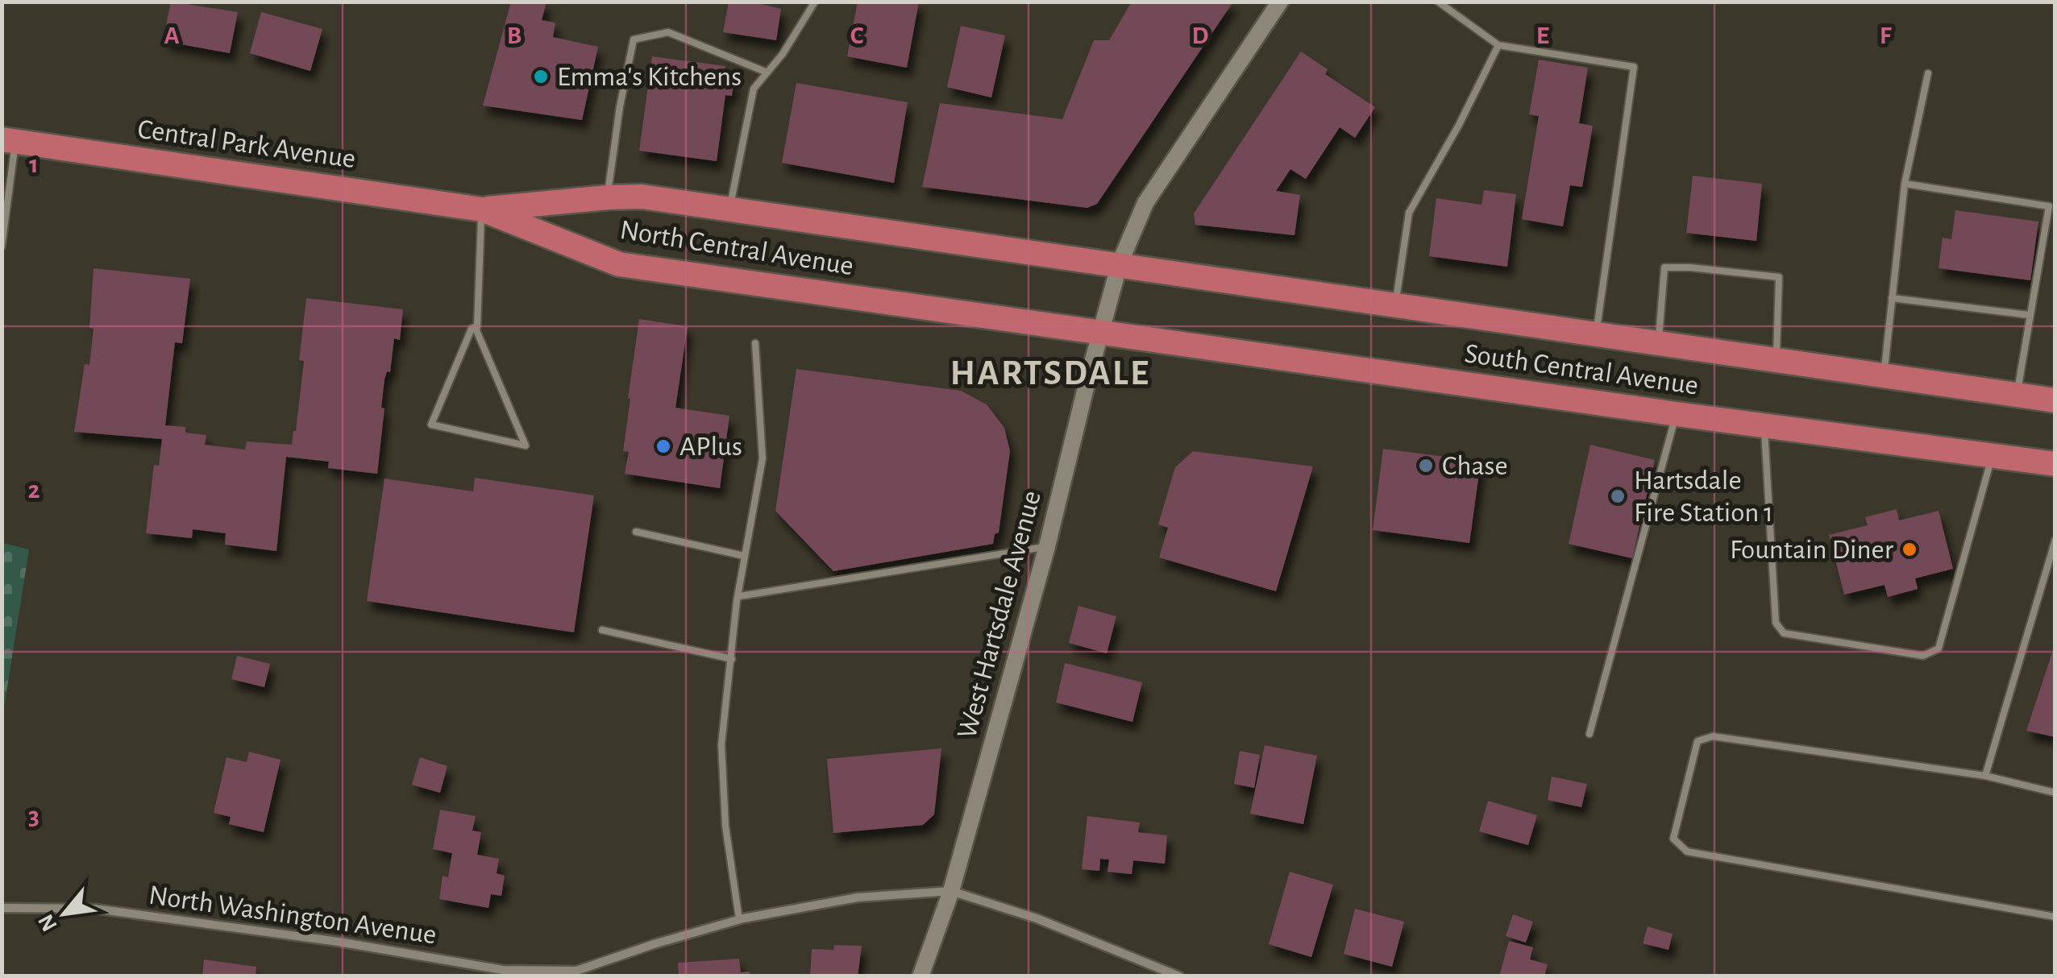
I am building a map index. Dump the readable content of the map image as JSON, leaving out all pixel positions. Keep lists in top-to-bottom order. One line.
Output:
{"streets":{"main road":["Central Park Avenue","North Central Avenue","South Central Avenue","West Hartsdale Avenue"],"street":["North Washington Avenue"]},"crossings":[["Central Park Avenue","North Central Avenue"],["North Central Avenue","South Central Avenue"],["North Central Avenue","West Hartsdale Avenue"],["South Central Avenue","West Hartsdale Avenue"],["West Hartsdale Avenue","North Washington Avenue"]],"districts":["HARTSDALE"],"places":["Emma's Kitchens","APlus","Chase","Hartsdale Fire Station 1","Fountain Diner"],"north":"bottom left","grid":{"columns":["A","B","C","D","E","F"],"rows":["1","2","3"]}}
